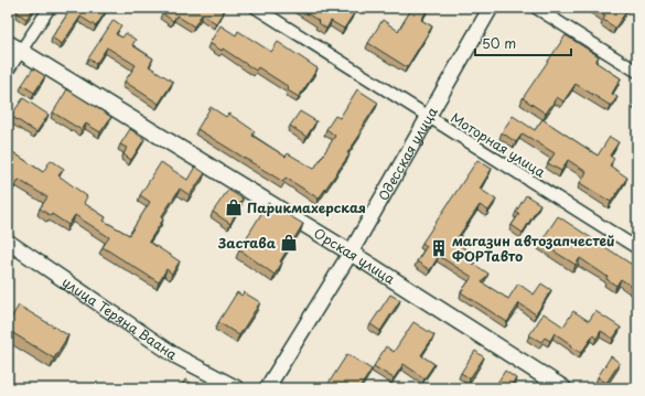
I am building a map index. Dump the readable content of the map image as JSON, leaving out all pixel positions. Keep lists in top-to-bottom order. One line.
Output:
{"streets":{"main road":["Орская улица"],"street":["Моторная улица","Одесская улица","улица Теряна Ваана"]},"crossings":[["Моторная улица","Одесская улица"],["Одесская улица","Орская улица"]],"places":{"shop":["Парикмахерская","Застава"],"building":["магазин автозапчестей ФОРТавто"]},"scale_bar":"50 m"}
